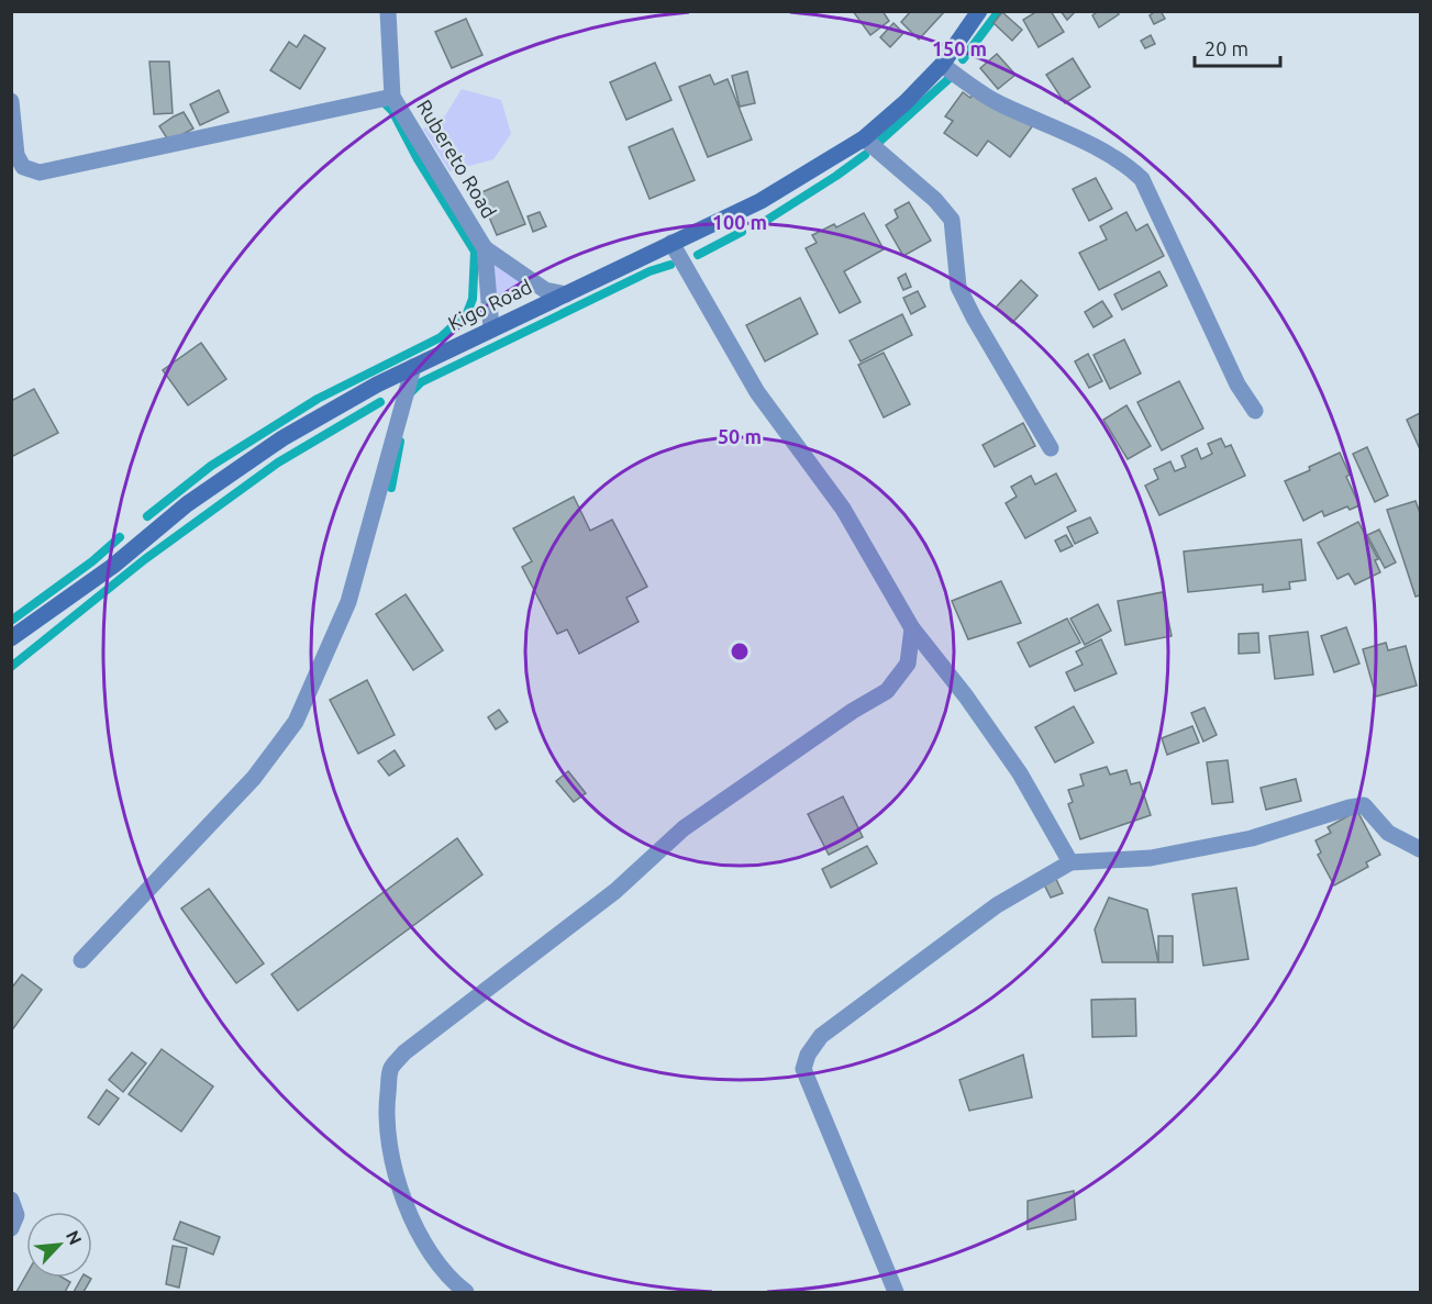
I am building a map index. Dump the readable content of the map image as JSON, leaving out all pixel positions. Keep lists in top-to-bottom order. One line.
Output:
{"streets":{"street":["Rubereto Road","Kigo Road"]},"crossings":[["Rubereto Road","Kigo Road"]],"scale_bar":"20 m","north":"top right","rings":["150 m","100 m","50 m"]}
